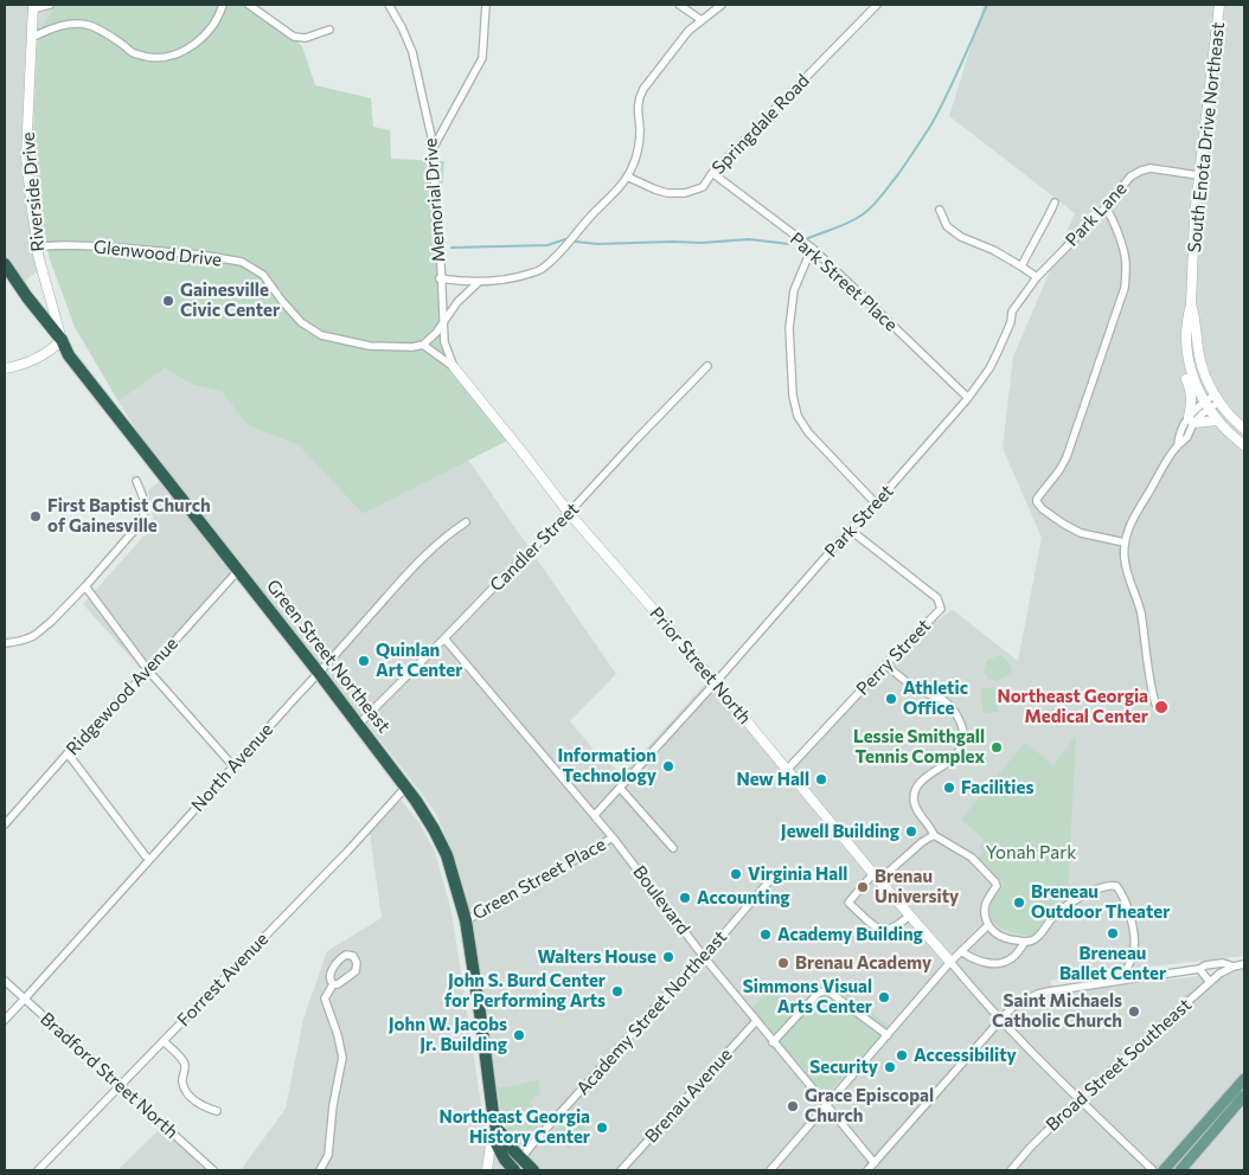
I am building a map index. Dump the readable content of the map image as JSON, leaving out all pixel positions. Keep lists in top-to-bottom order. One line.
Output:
{"streets":{"highway":["Green Street Northeast"],"main road":["South Enota Drive Northeast","Riverside Drive","Prior Street North"],"street":["Springdale Road","Memorial Drive","Park Lane","Glenwood Drive","Park Street Place","Park Street","Candler Street","Perry Street","Ridgewood Avenue","North Avenue","Green Street Place","Boulevard","Forrest Avenue","Academy Street Northeast","Broad Street Southeast","Bradford Street North","Brenau Avenue"]},"crossings":[["Springdale Road","Park Street Place"],["South Enota Drive Northeast","Park Lane"],["Riverside Drive","Glenwood Drive"],["Riverside Drive","Green Street Northeast"],["Memorial Drive","Prior Street North"],["Park Lane","Park Street"],["Park Street Place","Park Street"],["Park Street","Perry Street"],["Park Street","Prior Street North"],["Park Street","Boulevard"],["Candler Street","Green Street Northeast"],["Candler Street","Prior Street North"],["Candler Street","Boulevard"],["Green Street Northeast","Ridgewood Avenue"],["Green Street Northeast","North Avenue"],["Green Street Northeast","Green Street Place"],["Green Street Northeast","Forrest Avenue"],["Perry Street","Prior Street North"],["North Avenue","Bradford Street North"],["Green Street Place","Boulevard"],["Boulevard","Academy Street Northeast"],["Boulevard","Brenau Avenue"],["Forrest Avenue","Bradford Street North"]],"parks":["Yonah Park"],"places":["Gainesville Civic Center","First Baptist Church of Gainesville","Quinlan Art Center","Athletic Office","Northeast Georgia Medical Center","Lessie Smithgall Tennis Complex","Information Technology","New Hall","Facilities","Jewell Building","Virginia Hall","Brenau University","Accounting","Breneau Outdoor Theater","Breneau Ballet Center","Academy Building","Walters House","Brenau Academy","John S. Burd Center for Performing Arts","Simmons Visual Arts Center","Saint Michaels Catholic Church","John W. Jacobs Jr. Building","Accessibility","Security","Grace Episcopal Church","Northeast Georgia History Center"]}
